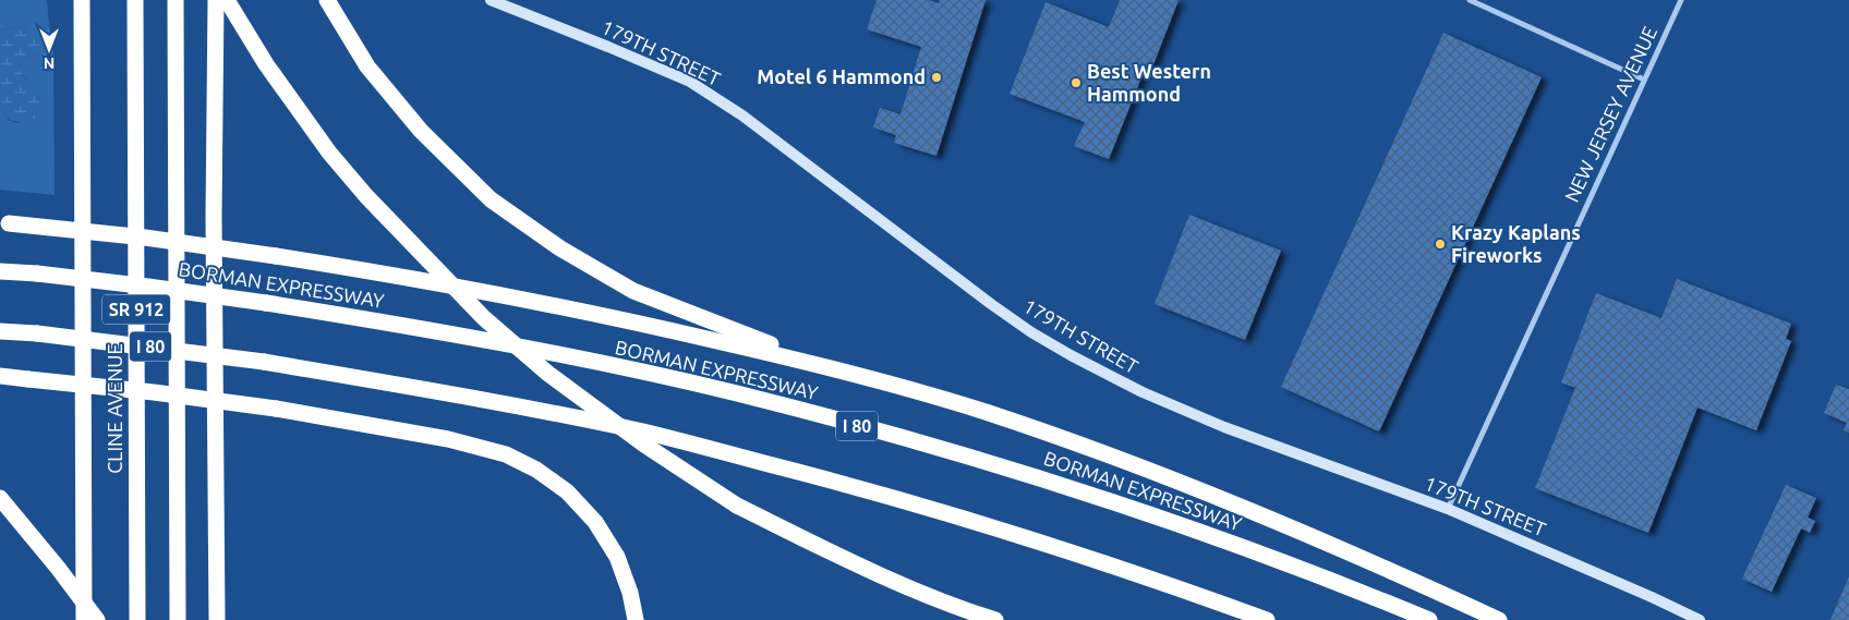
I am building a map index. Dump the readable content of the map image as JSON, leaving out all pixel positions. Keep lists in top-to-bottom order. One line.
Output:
{"streets":{"highway":["BORMAN EXPRESSWAY","SR 912","I 80","CLINE AVENUE"],"street":["179TH STREET","NEW JERSEY AVENUE"]},"crossings":[["179TH STREET","NEW JERSEY AVENUE"]],"places":["Motel 6 Hammond","Best Western Hammond","Krazy Kaplans Fireworks"],"north":"bottom"}
